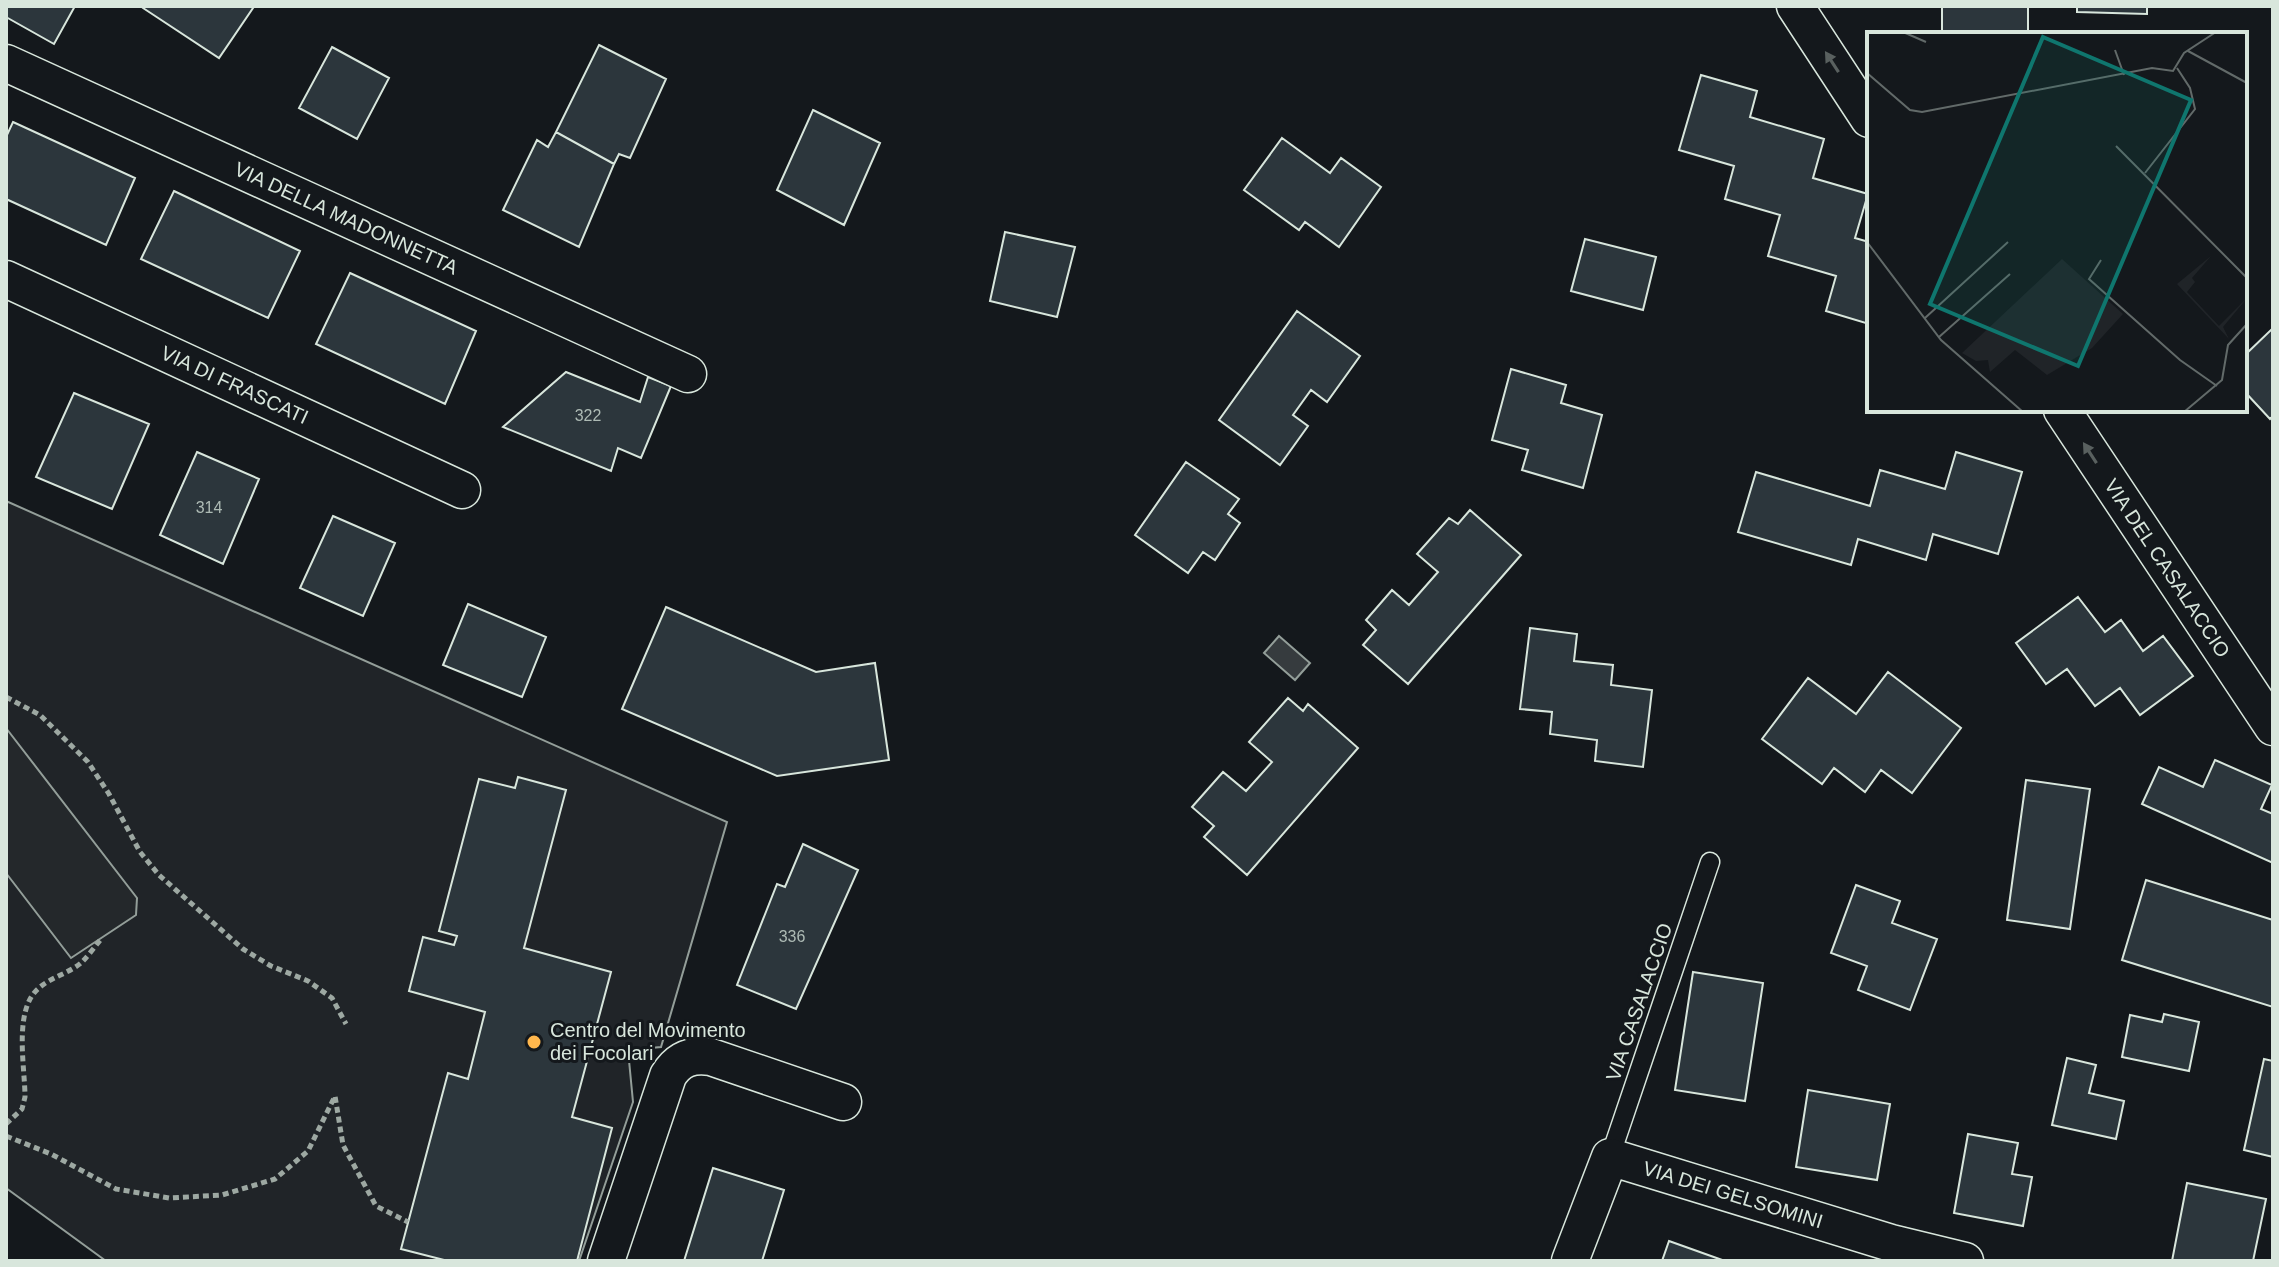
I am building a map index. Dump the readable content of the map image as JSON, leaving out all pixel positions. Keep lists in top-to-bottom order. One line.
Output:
{"streets":{"street":["VIA DELLA MADONNETTA","VIA DI FRASCATI","VIA DEL CASALACCIO","VIA DEI GELSOMINI"],"lane":["VIA CASALACCIO"]},"crossings":[["VIA CASALACCIO","VIA DEI GELSOMINI"]],"one_way":["VIA DEL CASALACCIO"],"places":["Centro del Movimento dei Focolari"],"house_numbers":["322","314","336"]}
